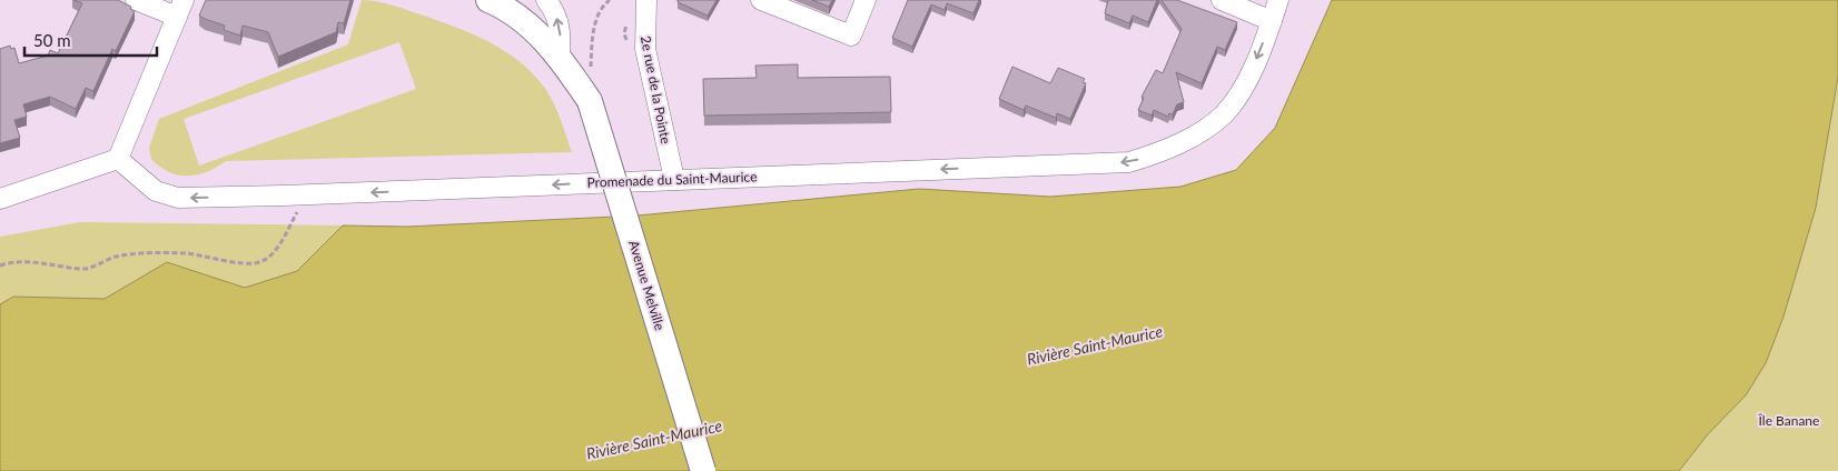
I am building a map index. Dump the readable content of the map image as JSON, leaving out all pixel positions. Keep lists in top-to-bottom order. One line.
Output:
{"streets":{"main road":["Avenue Melville"],"street":["2e rue de la Pointe","Promenade du Saint-Maurice"]},"crossings":[["2e rue de la Pointe","Promenade du Saint-Maurice"]],"one_way":["Promenade du Saint-Maurice"],"water":["Rivière Saint-Maurice"],"parks":["Île Banane"],"scale_bar":"50 m"}
